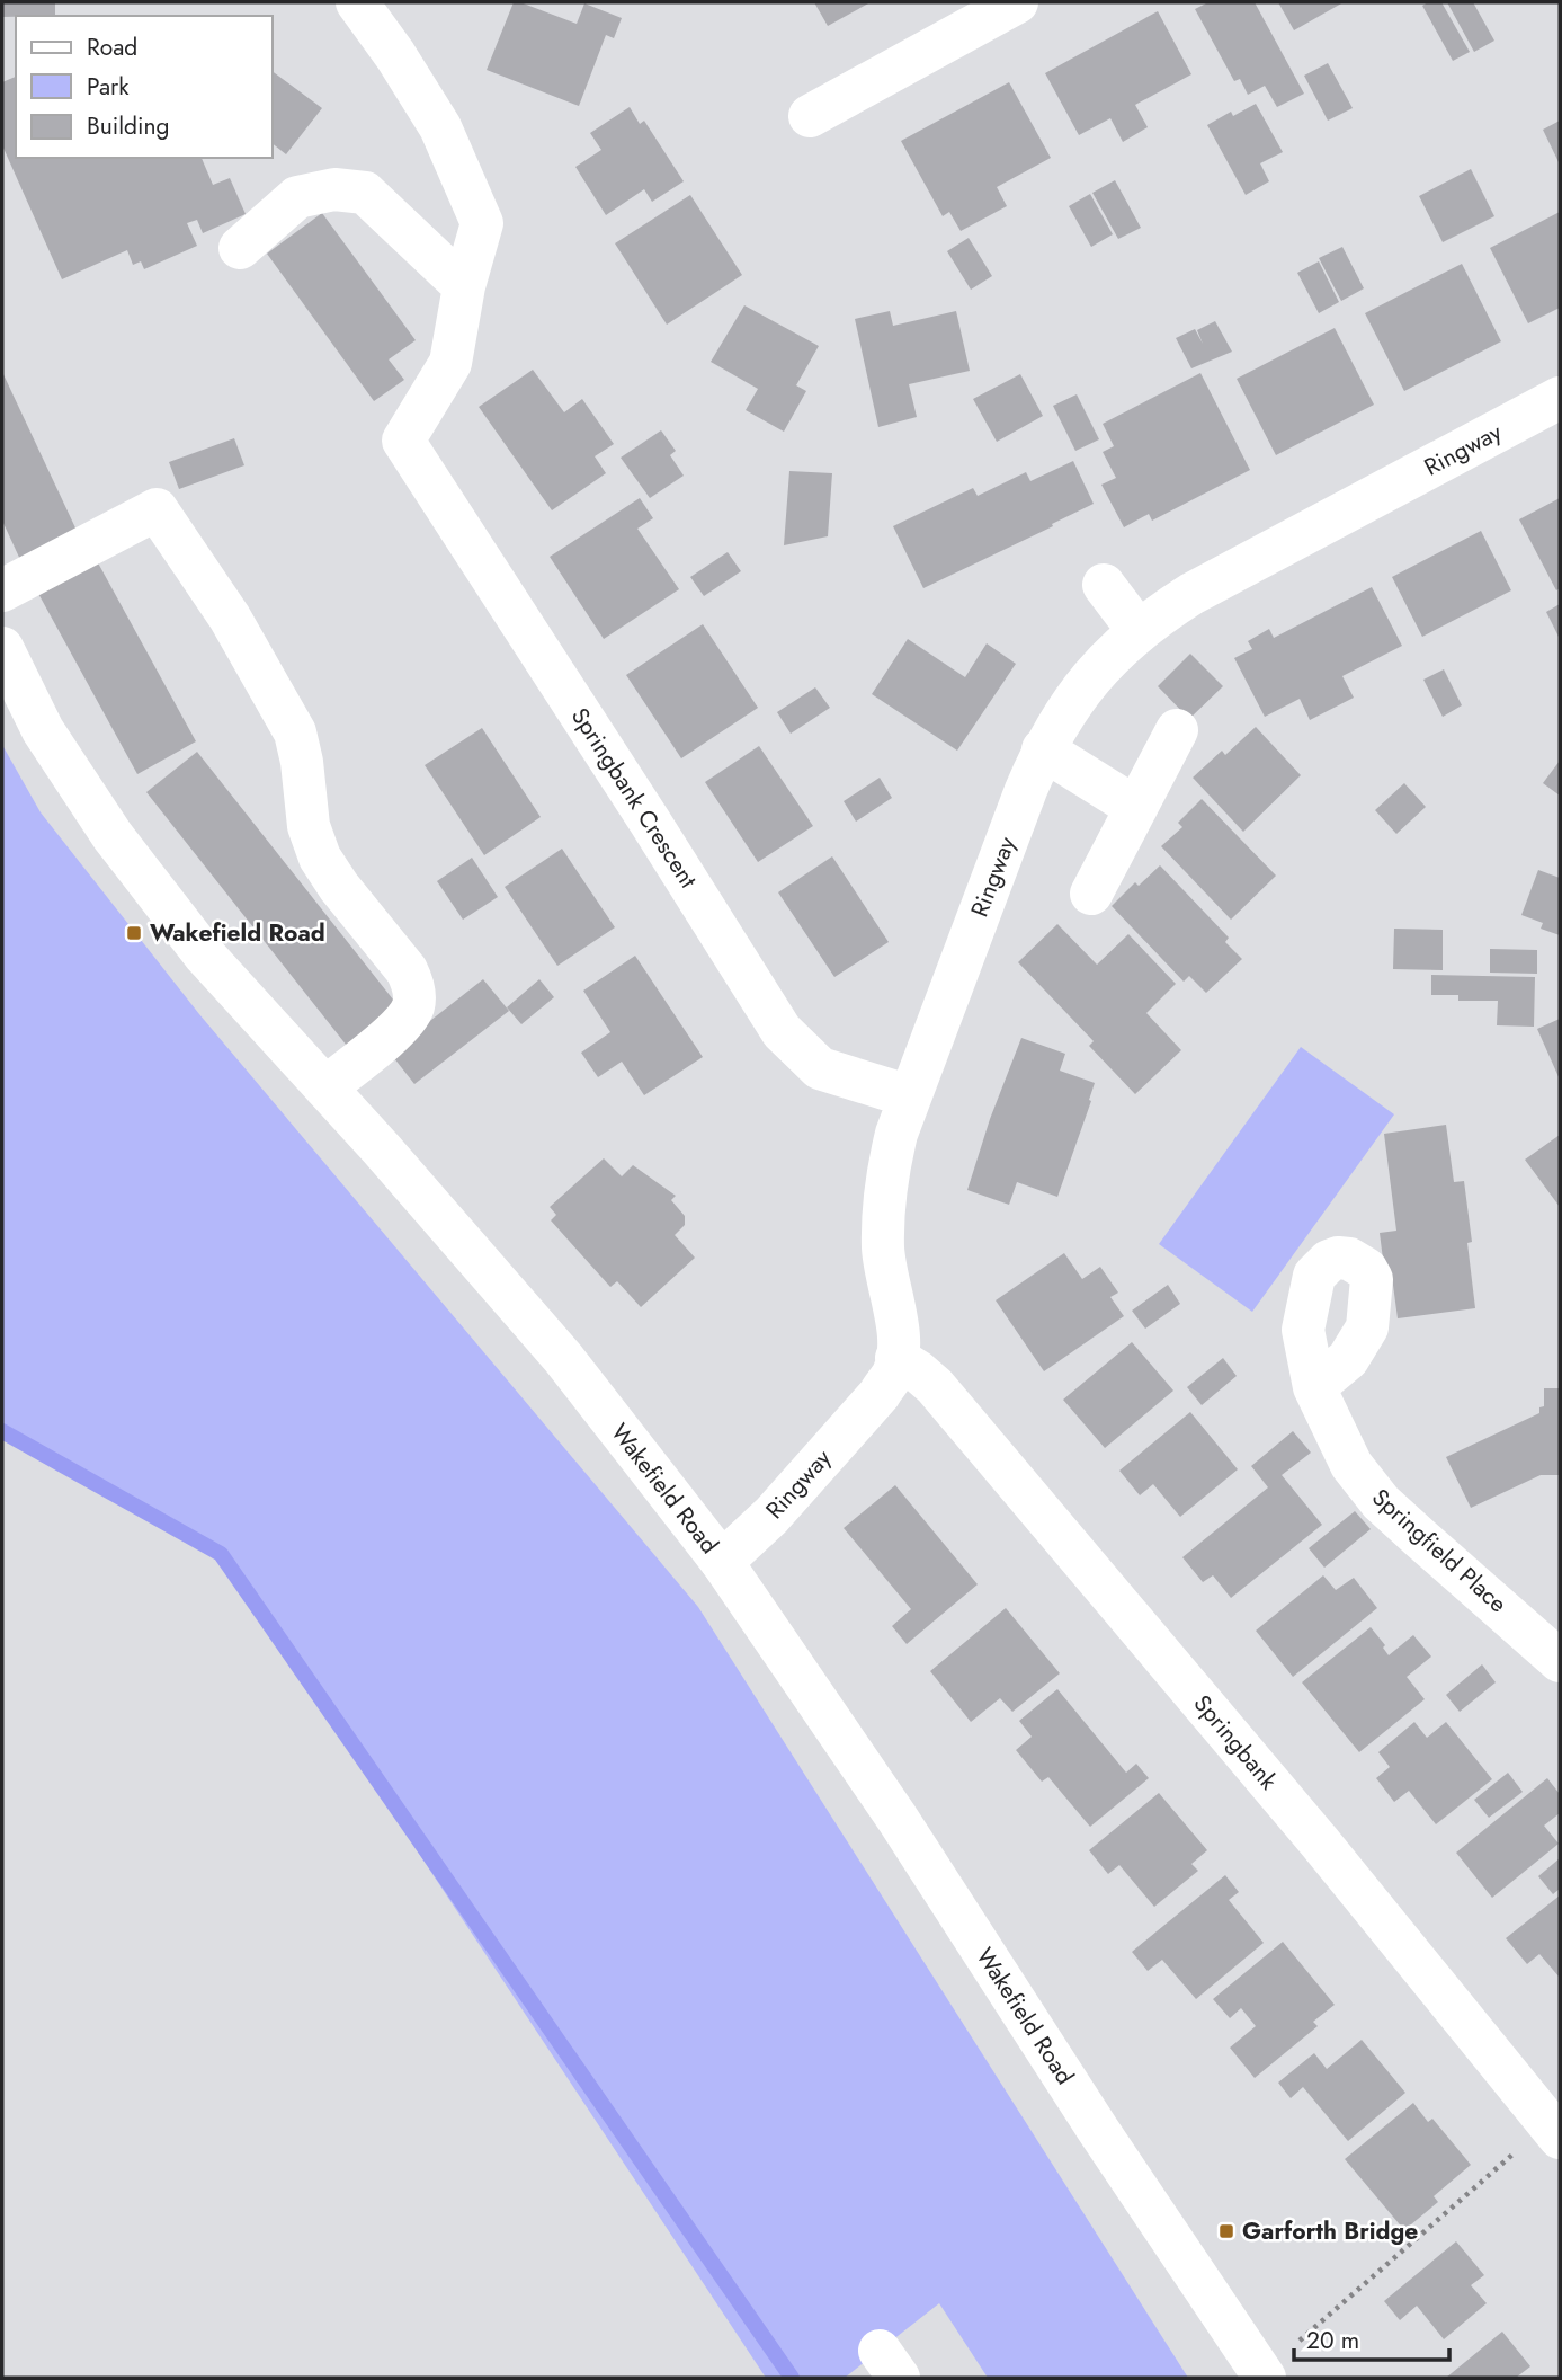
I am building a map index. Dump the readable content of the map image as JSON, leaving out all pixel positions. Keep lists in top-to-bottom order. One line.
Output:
{"streets":{"street":["Ringway","Springbank Crescent","Wakefield Road","Springfield Place","Springbank"]},"crossings":[["Ringway","Springbank Crescent"],["Ringway","Wakefield Road"],["Ringway","Springbank"]],"places":{"transit":["Wakefield Road","Garforth Bridge"]},"legend":["Road","Park","Building"],"scale_bar":"20 m"}
